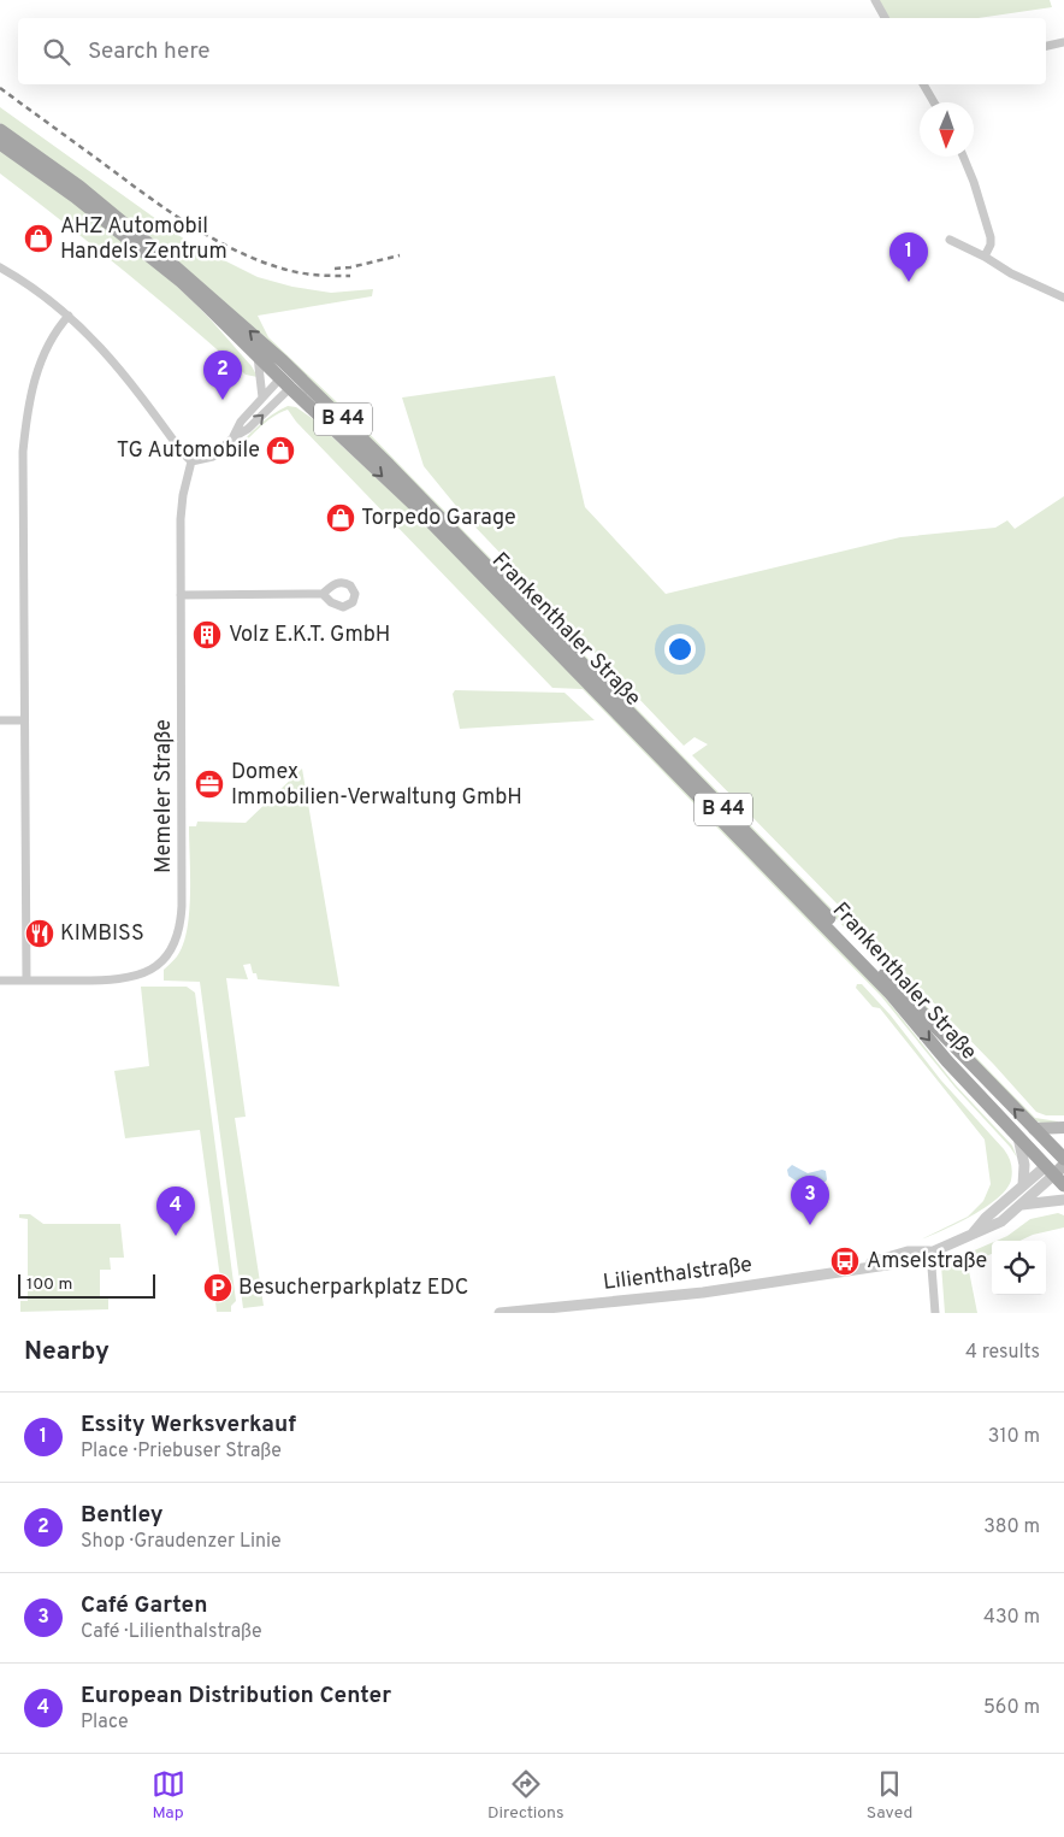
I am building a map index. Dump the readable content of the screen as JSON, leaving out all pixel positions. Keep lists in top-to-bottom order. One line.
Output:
{"streets":{"main road":["B 44","Frankenthaler Straße"],"street":["Memeler Straße","Lilienthalstraße"]},"crossings":[["Frankenthaler Straße","Lilienthalstraße"]],"places":{"shop":["AHZ Automobil Handels Zentrum","TG Automobile","Torpedo Garage"],"building":["Volz E.K.T. GmbH"],"office":["Domex Immobilien-Verwaltung GmbH"],"restaurant":["KIMBISS"],"bus stop":["Amselstraße"],"parking":["Besucherparkplatz EDC"]},"scale_bar":"100 m","north":"bottom","page":{"search":"Search here","pins":["1","2","3","4"],"scale":"100 m","heading":["Nearby","4 results"],"list":[{"mark":"1","name":"Essity Werksverkauf","note":"Place · Priebuser Straße","value":"310 m"},{"mark":"2","name":"Bentley","note":"Shop · Graudenzer Linie","value":"380 m"},{"mark":"3","name":"Café Garten","note":"Café · Lilienthalstraße","value":"430 m"},{"mark":"4","name":"European Distribution Center","note":"Place","value":"560 m"}],"nav":["Map","Directions","Saved"]}}
